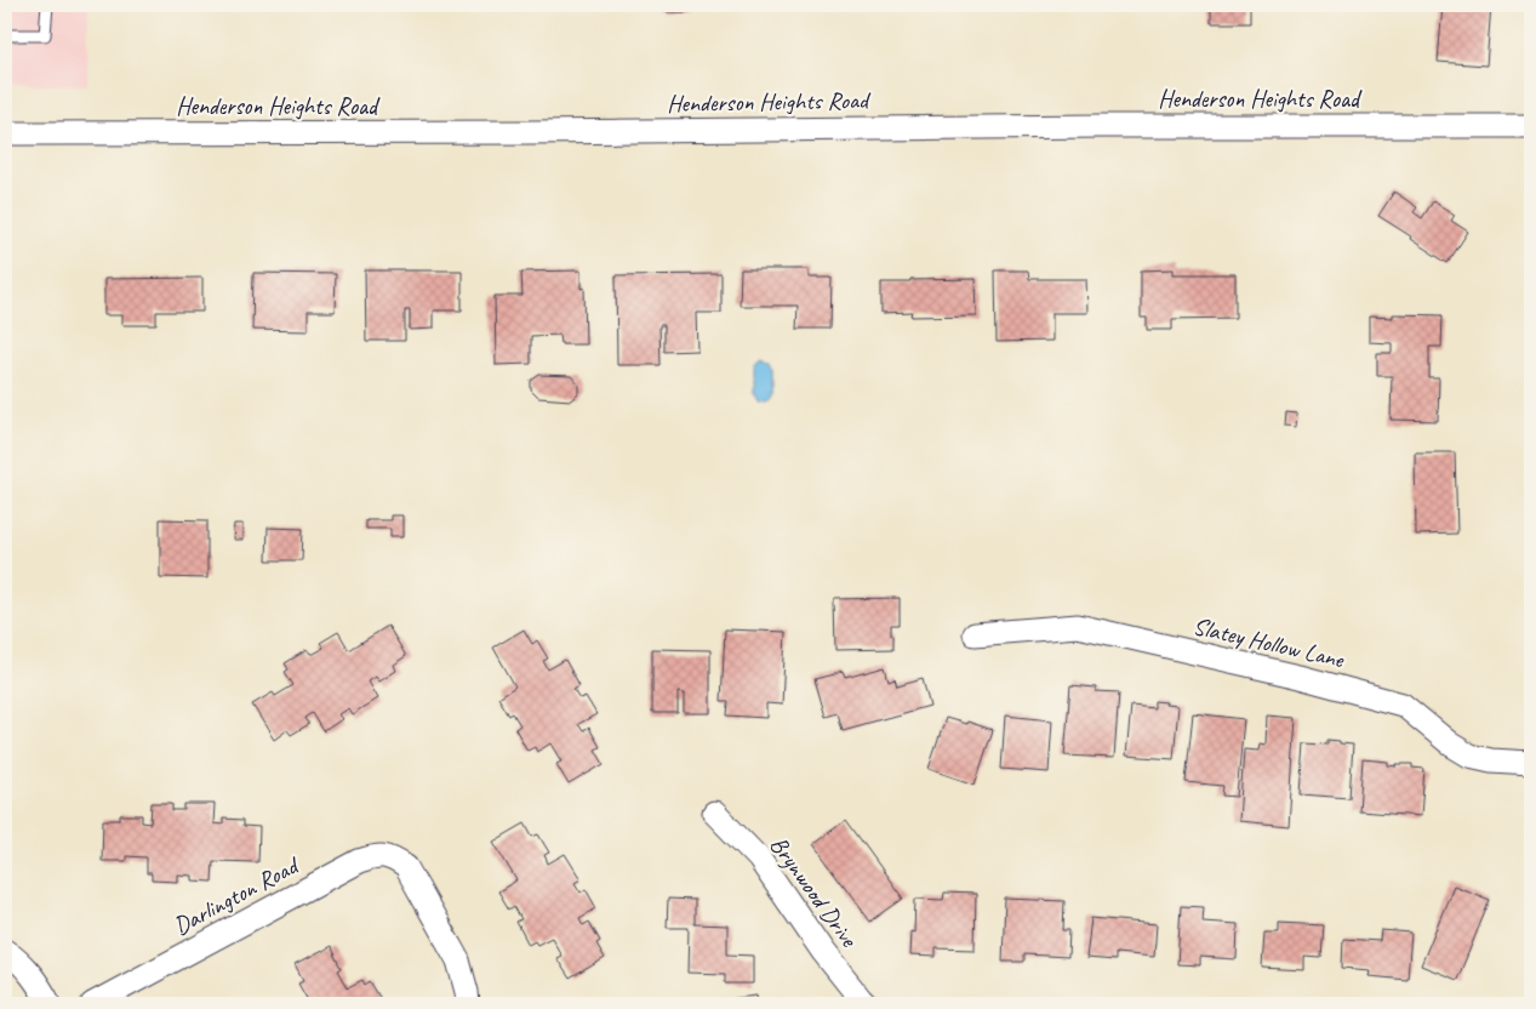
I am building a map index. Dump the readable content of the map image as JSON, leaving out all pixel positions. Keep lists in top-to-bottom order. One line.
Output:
{"streets":{"street":["Henderson Heights Road","Slatey Hollow Lane","Brynwood Drive","Darlington Road"]}}
